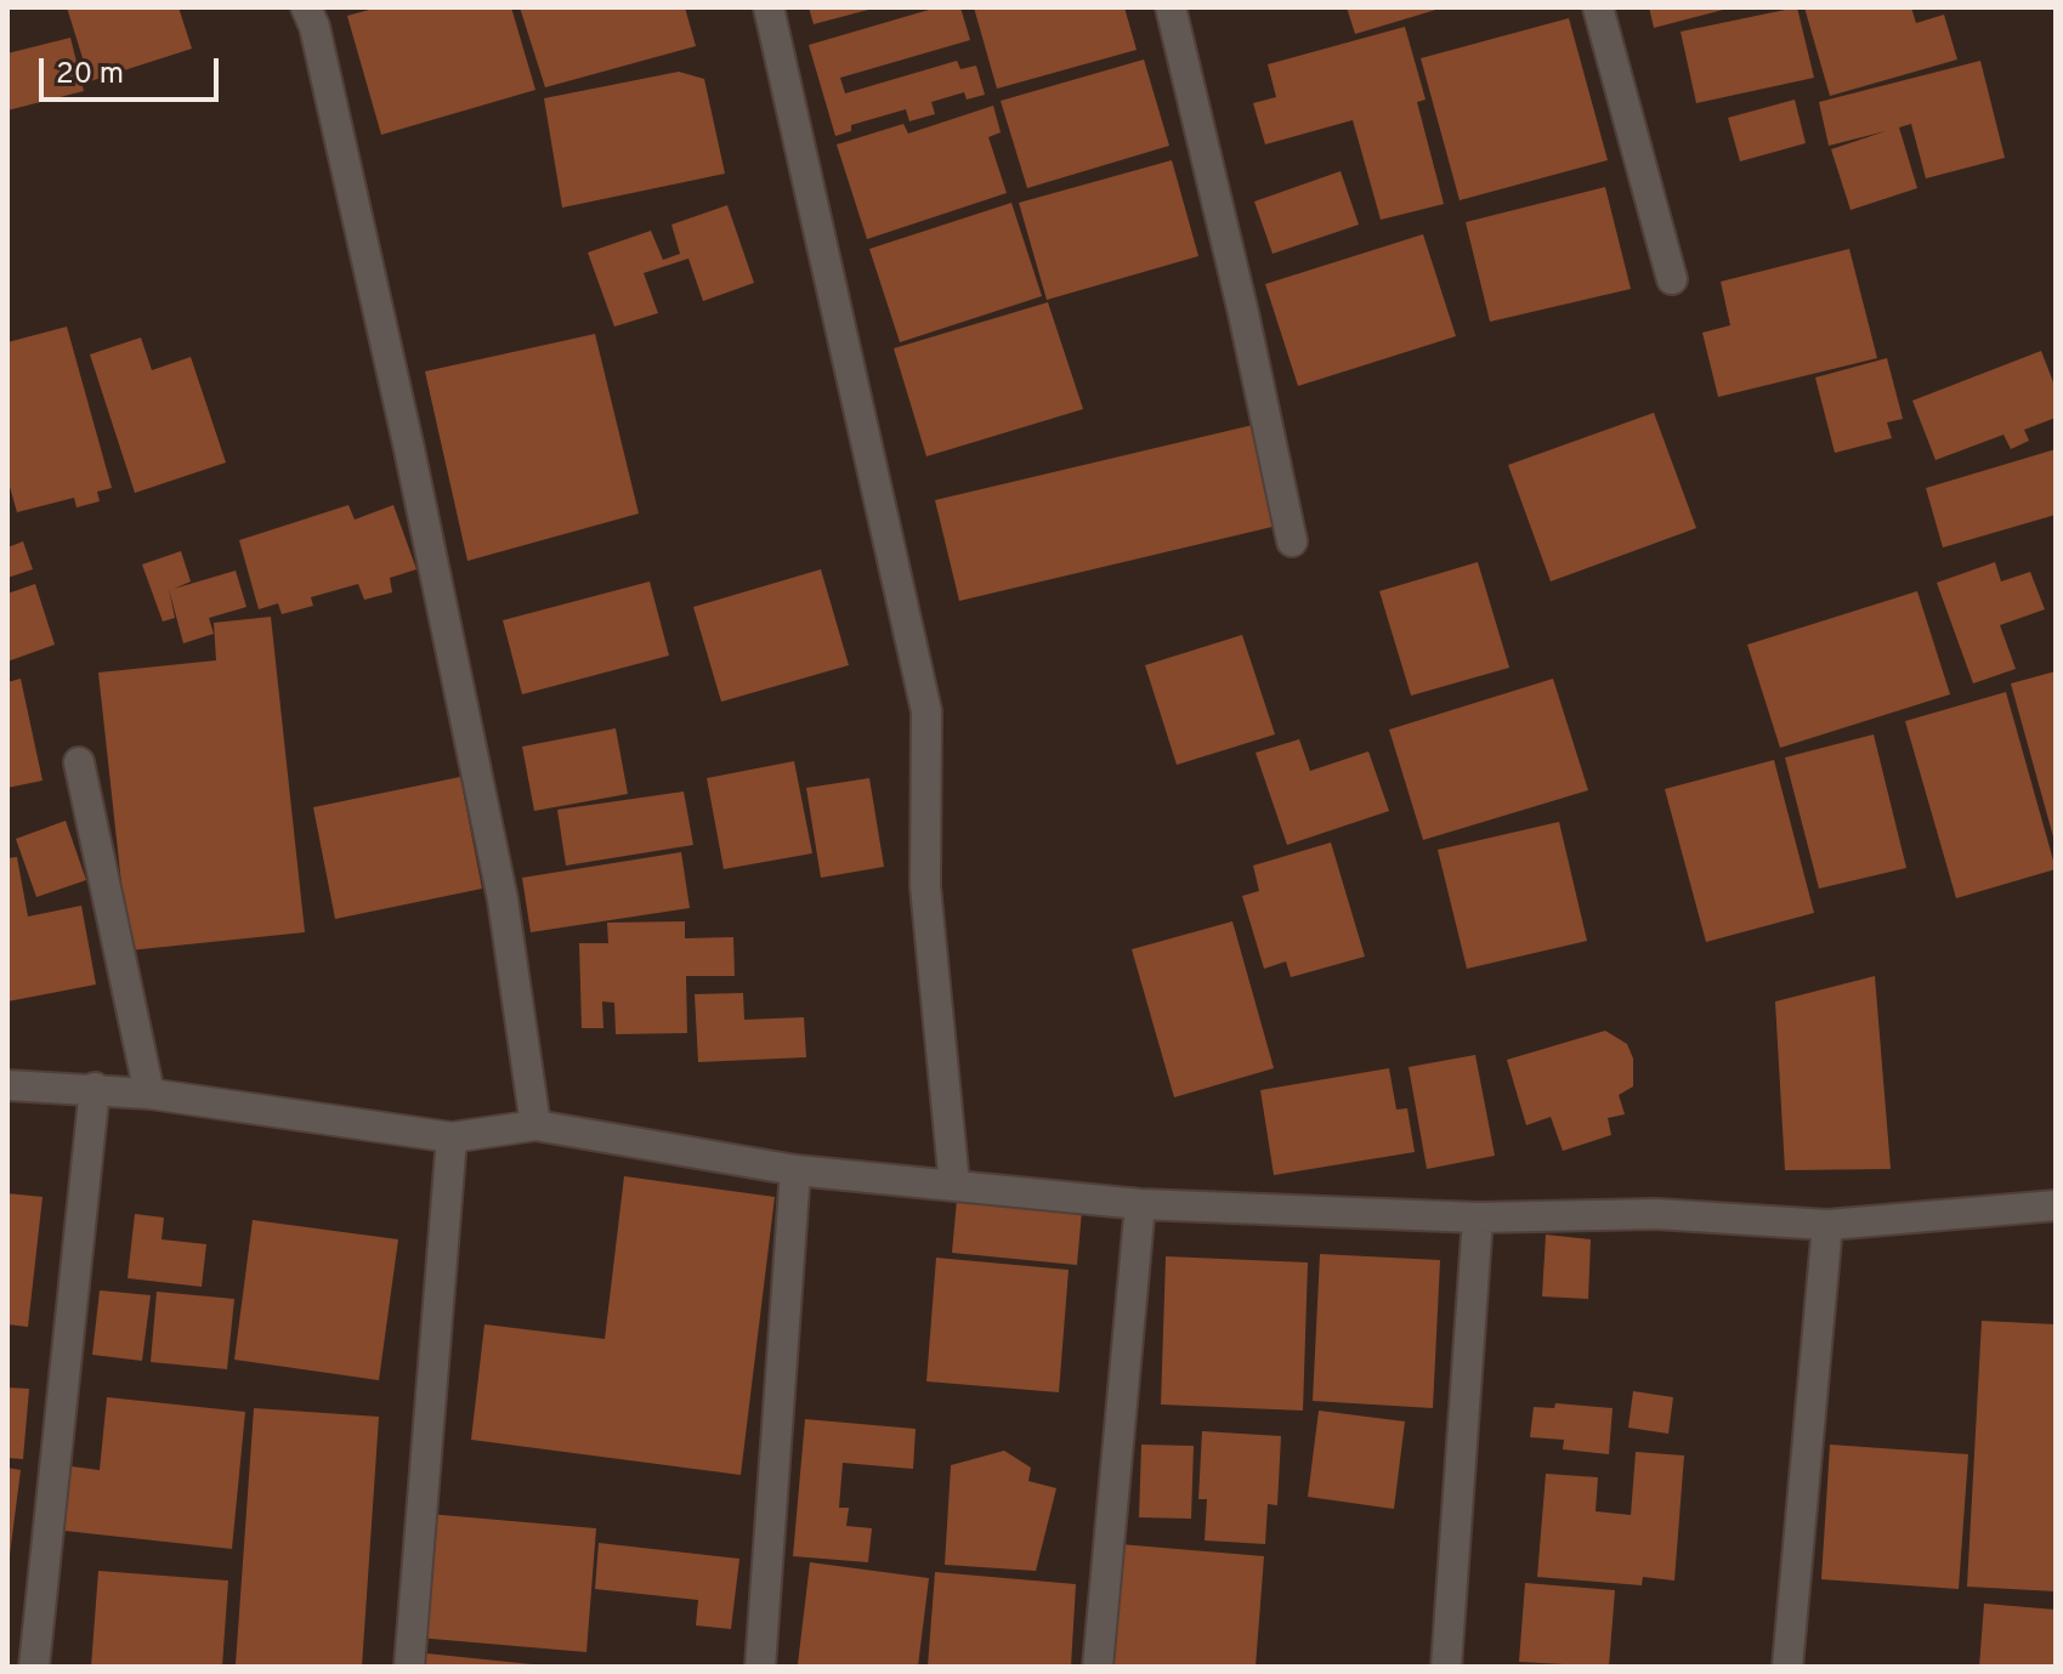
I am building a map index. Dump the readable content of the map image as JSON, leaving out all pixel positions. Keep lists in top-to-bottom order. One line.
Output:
{"scale_bar":"20 m"}
